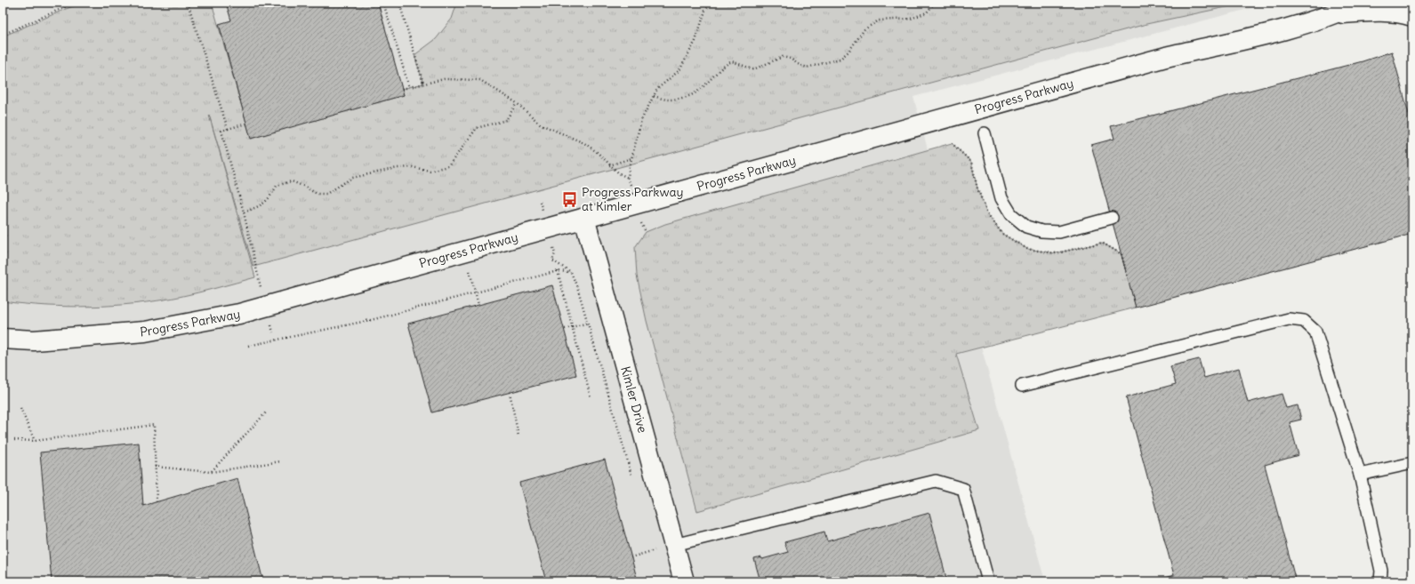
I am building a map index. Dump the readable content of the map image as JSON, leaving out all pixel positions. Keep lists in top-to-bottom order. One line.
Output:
{"streets":{"street":["Progress Parkway","Kimler Drive"]},"crossings":[["Progress Parkway","Kimler Drive"]],"places":{"bus stop":["Progress Parkway at Kimler"]}}
